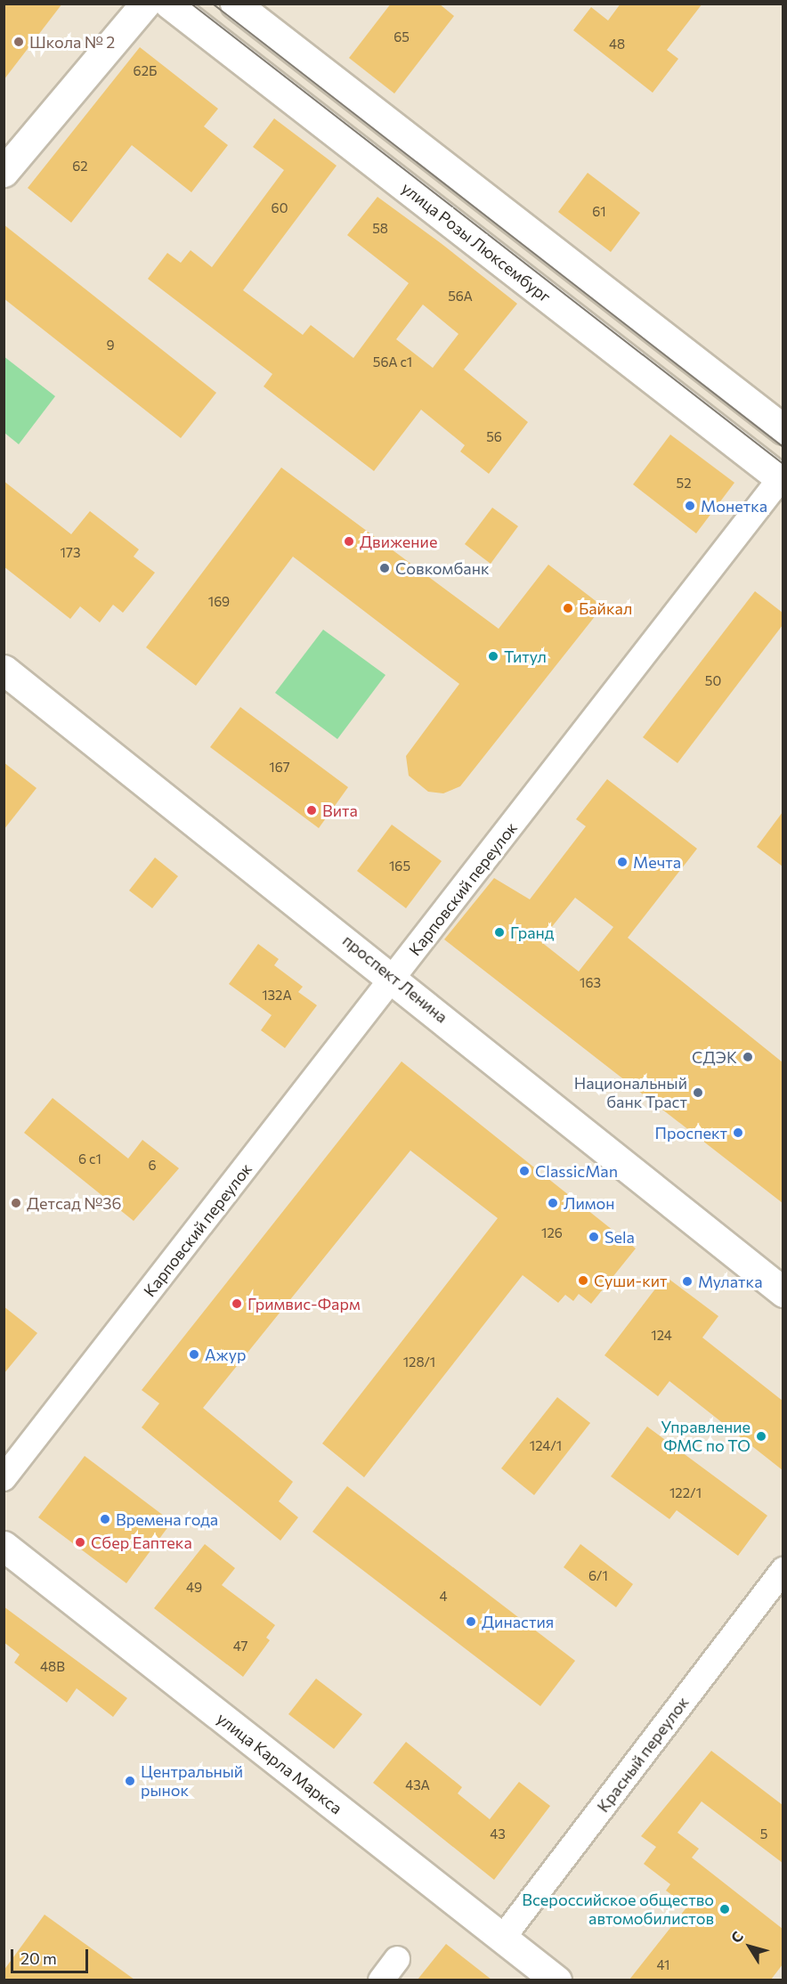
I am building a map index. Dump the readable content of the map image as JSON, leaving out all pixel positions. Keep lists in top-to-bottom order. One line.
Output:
{"streets":{"main road":["улица Розы Люксембург","проспект Ленина","улица Карла Маркса"],"street":["Карповский переулок","Красный переулок"]},"crossings":[["улица Розы Люксембург","Карповский переулок"],["Карповский переулок","проспект Ленина"],["Красный переулок","улица Карла Маркса"]],"places":["Школа № 2","Монетка","Движение","Совкомбанк","Байкал","Титул","Вита","Мечта","Гранд","СДЭК","Национальный банк Траст","Проспект","ClassicMan","Детсад №36","Лимон","Sela","Суши-кит","Мулатка","Гримвис-Фарм","Ажур","Управление ФМС по ТО","Времена года","Сбер Еаптека","Династия","Центральный рынок","Всероссийское общество автомобилистов"],"house_numbers":["65","48","62Б","62","60","61","58","56А","9","56А с1","56","52","173","169","50","167","165","163","132А","6 с1","6","126","124","128/1","124/1","122/1","6/1","49","4","47","48В","43А","43","5","41"],"scale_bar":"20 m","north":"top left"}
